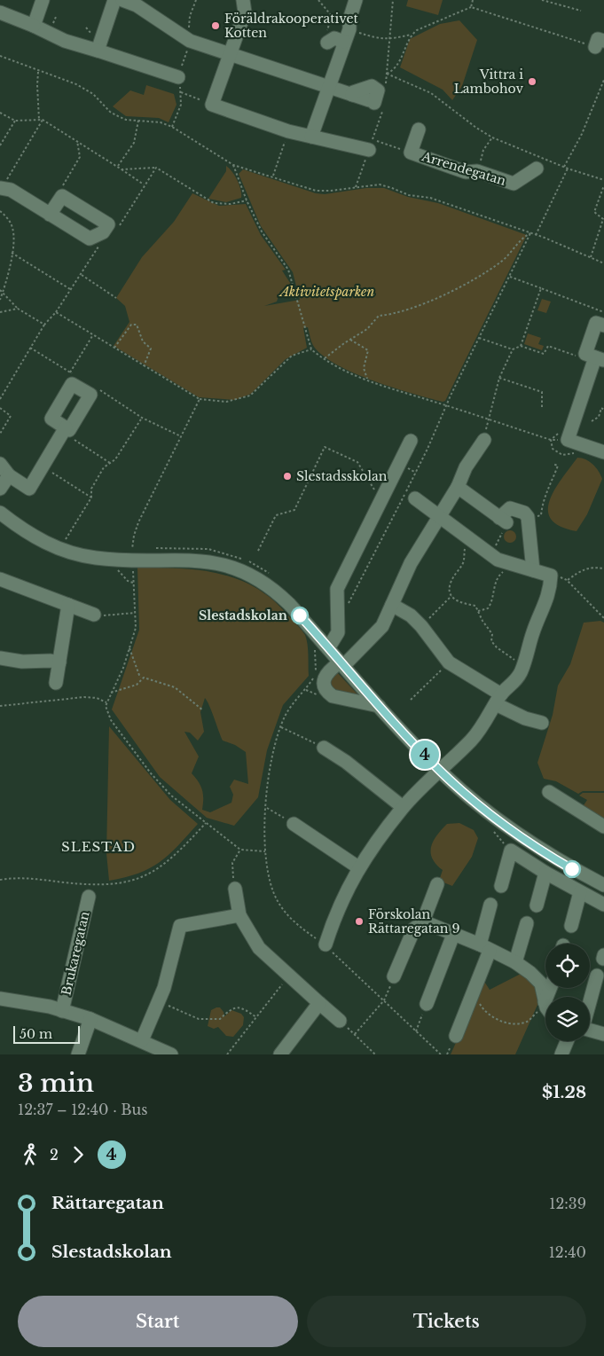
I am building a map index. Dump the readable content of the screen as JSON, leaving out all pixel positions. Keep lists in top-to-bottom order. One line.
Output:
{"streets":{"street":["Arrendegatan","Brukaregatan"]},"districts":["SLESTAD"],"parks":["Aktivitetsparken"],"places":["Föräldrakooperativet Kotten","Vittra i Lambohov","Slestadsskolan","Slestadskolan","Förskolan Rättaregatan 9"],"lines":["bus line 4"],"scale_bar":"50 m","page":{"on_map":"4","scale":"50 m","heading":["3 min","12:37 – 12:40 · Bus","$1.28"],"legs":["2","4"],"list":[{"name":"Rättaregatan","value":"12:39"},{"name":"Slestadskolan","value":"12:40"}],"buttons":["Start","Tickets"]}}
